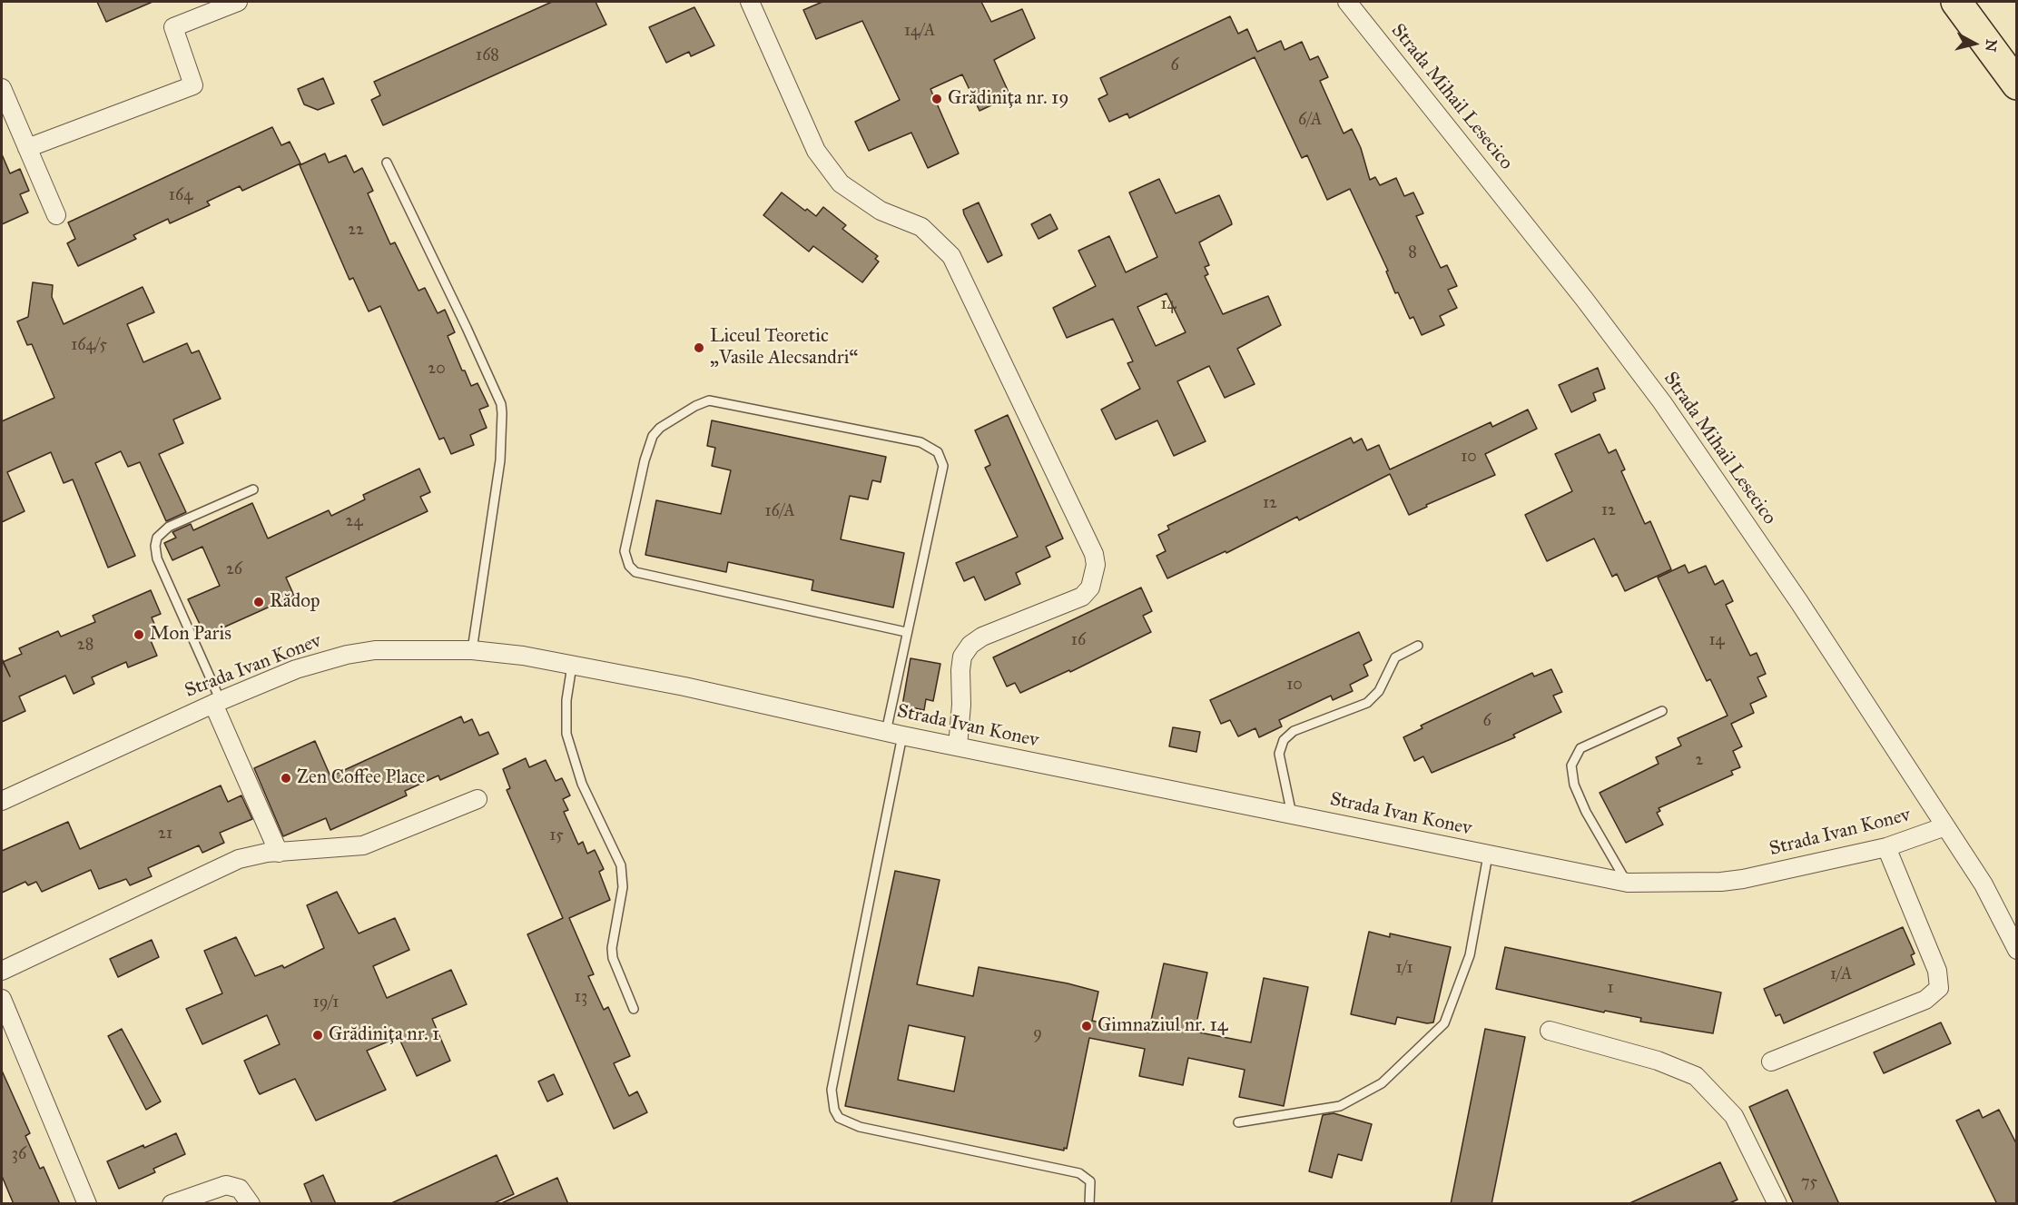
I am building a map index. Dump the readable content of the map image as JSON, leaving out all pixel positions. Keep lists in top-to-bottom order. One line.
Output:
{"streets":{"street":["Strada Mihail Lesecico","Strada Ivan Konev"]},"crossings":[["Strada Mihail Lesecico","Strada Ivan Konev"]],"places":["Grădinița nr. 19","Liceul Teoretic „Vasile Alecsandri“","Rădop","Mon Paris","Zen Coffee Place","Gimnaziul nr. 14","Grădinița nr. 1"],"house_numbers":["14/A","168","6","6/A","164","22","8","14","164/5","20","10","12","12","16/A","24","26","16","14","28","10","6","2","21","15","1/1","1/A","1","13","19/1","9","36","75"],"north":"right"}
